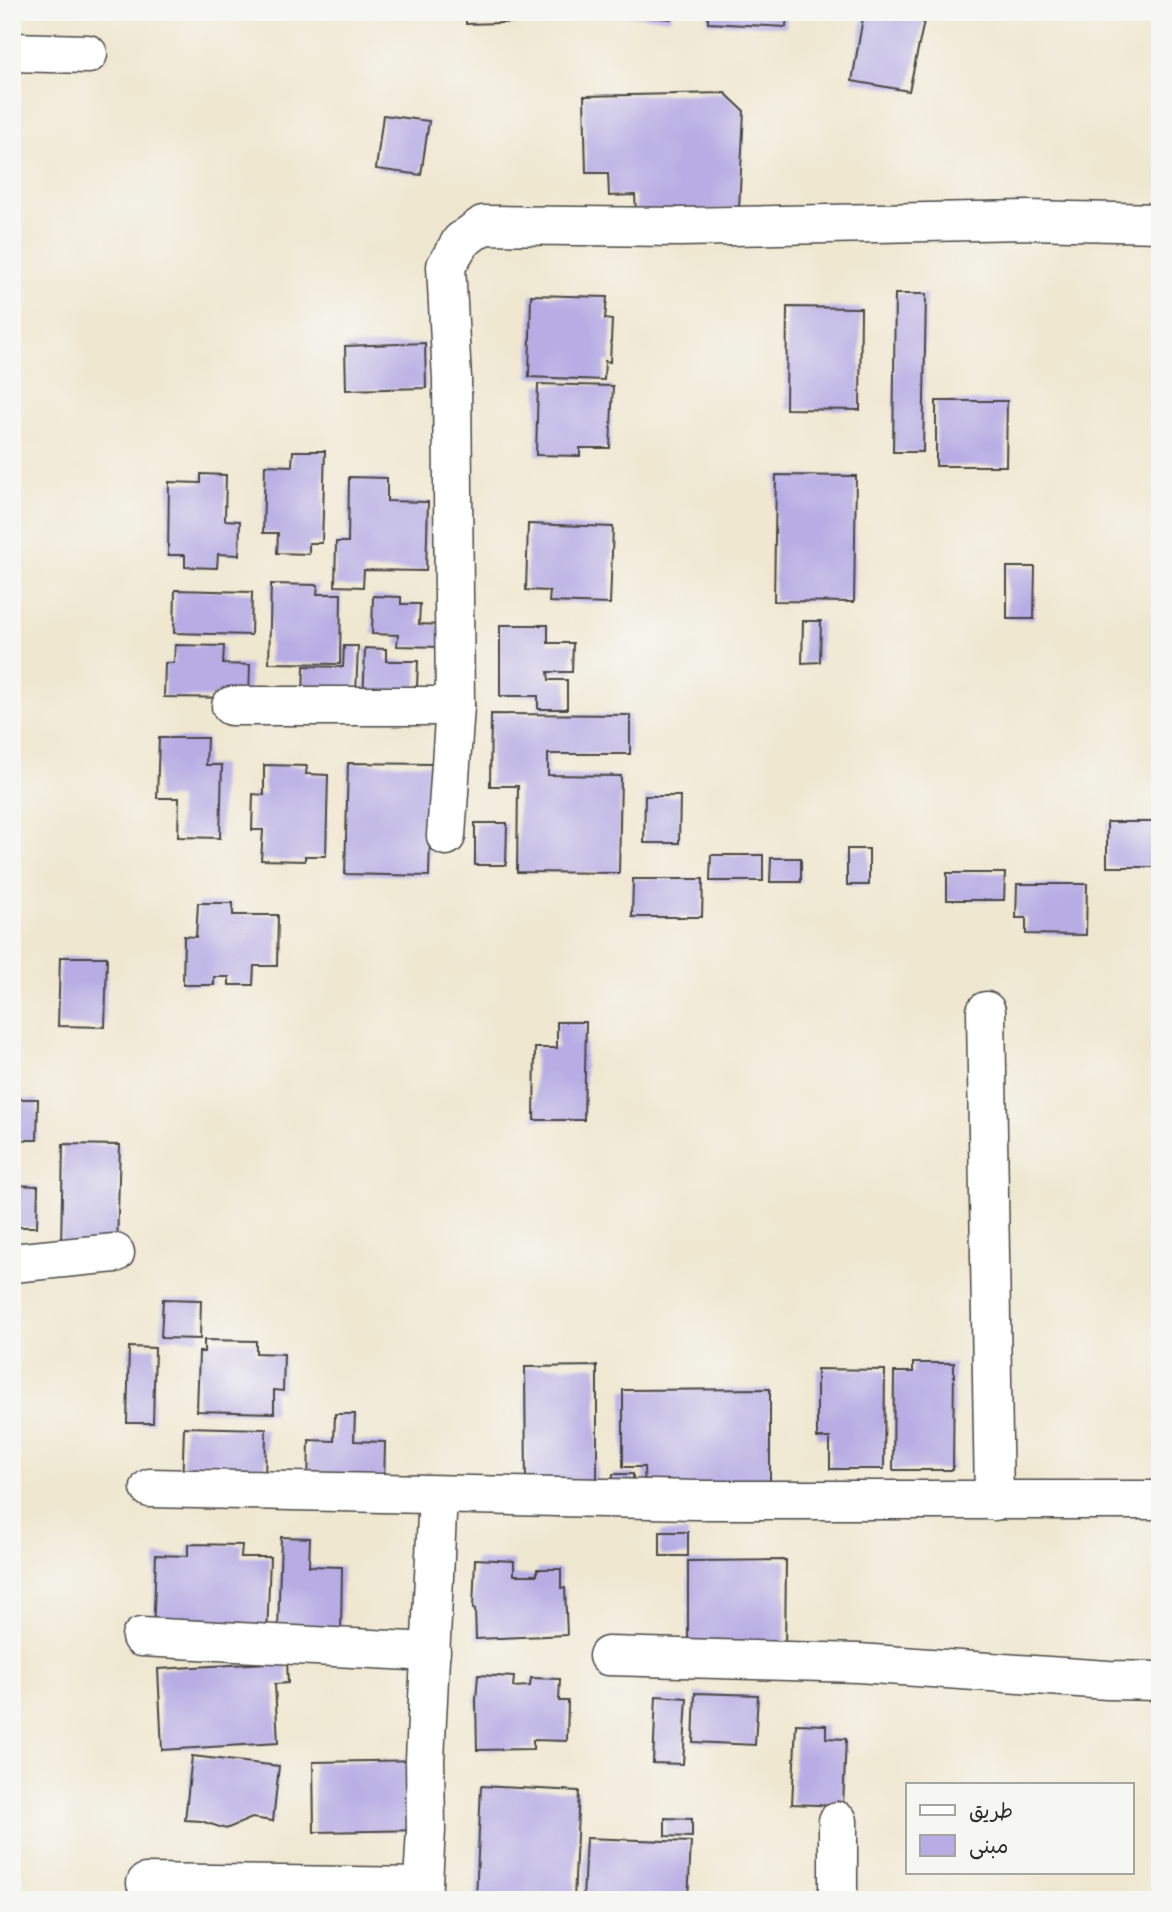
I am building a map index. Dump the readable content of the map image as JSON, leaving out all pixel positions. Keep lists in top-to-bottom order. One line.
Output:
{"legend":["طريق","مبنى"]}
